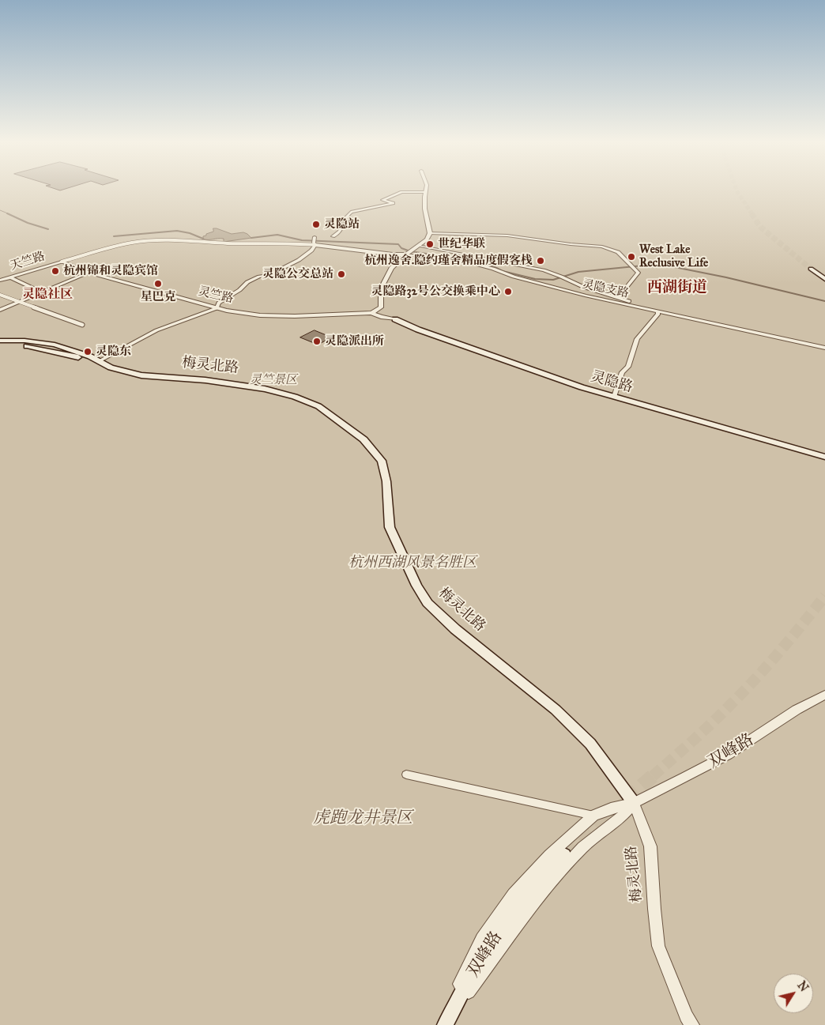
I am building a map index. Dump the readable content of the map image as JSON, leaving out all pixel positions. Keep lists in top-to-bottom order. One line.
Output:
{"streets":{"main road":["梅灵北路","灵隐路","双峰路"],"street":["天竺路","灵隐支路","灵竺路"]},"crossings":[["天竺路","灵竺路"],["梅灵北路","双峰路"]],"districts":["西湖街道","灵隐社区"],"parks":["灵竺景区","杭州西湖风景名胜区","虎跑龙井景区"],"places":["灵隐站","世纪华联","West Lake Reclusive Life","杭州逸舍.隐约瑾舍精品度假客栈","杭州锦和灵隐宾馆","灵隐公交总站","星巴克","灵隐路32号公交换乘中心","灵隐派出所","灵隐东"],"north":"top right"}
